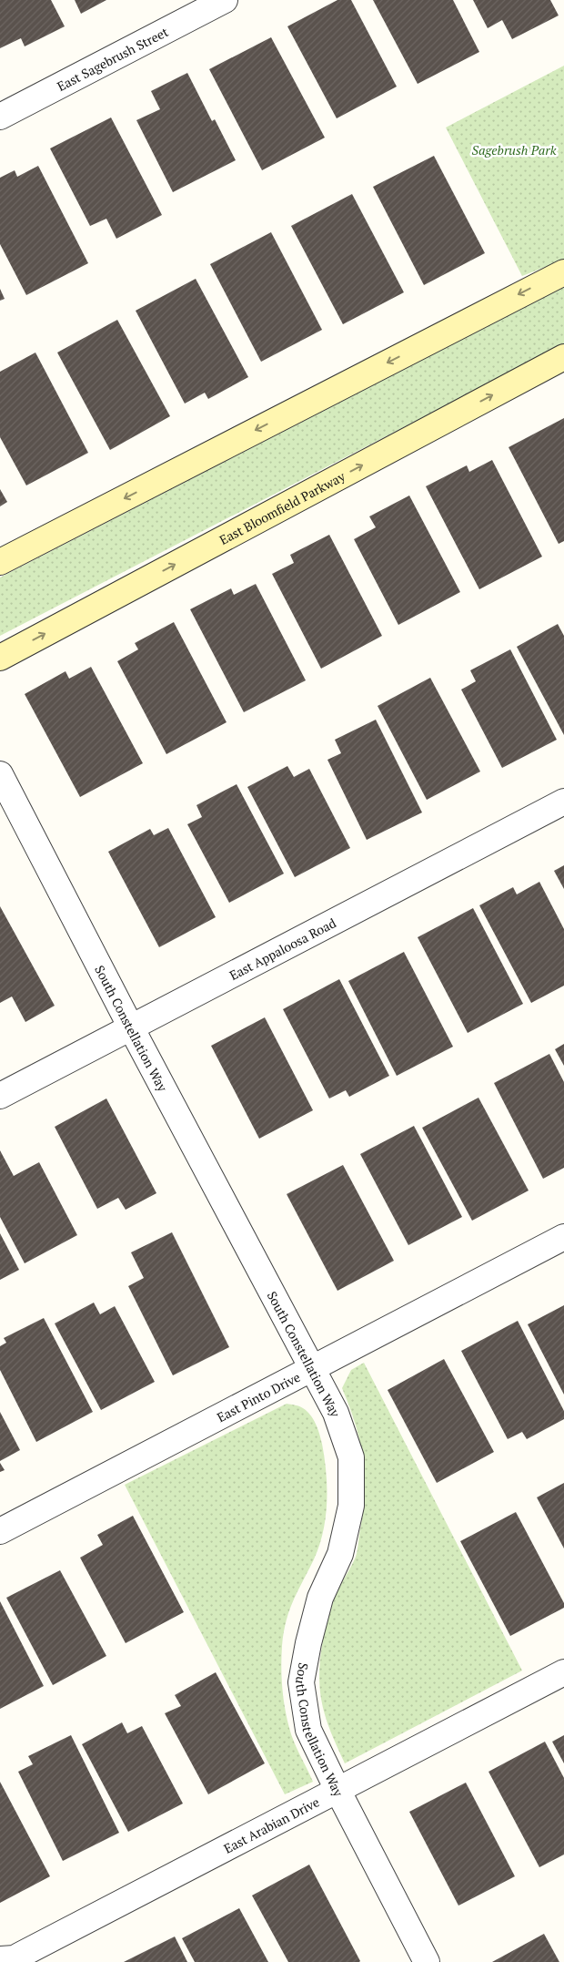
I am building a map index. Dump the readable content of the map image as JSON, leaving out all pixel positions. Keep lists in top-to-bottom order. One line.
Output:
{"streets":{"street":["East Sagebrush Street","East Bloomfield Parkway","East Appaloosa Road","South Constellation Way","East Pinto Drive","East Arabian Drive"]},"crossings":[["East Appaloosa Road","South Constellation Way"],["South Constellation Way","East Pinto Drive"],["South Constellation Way","East Arabian Drive"]],"parks":["Sagebrush Park"]}
